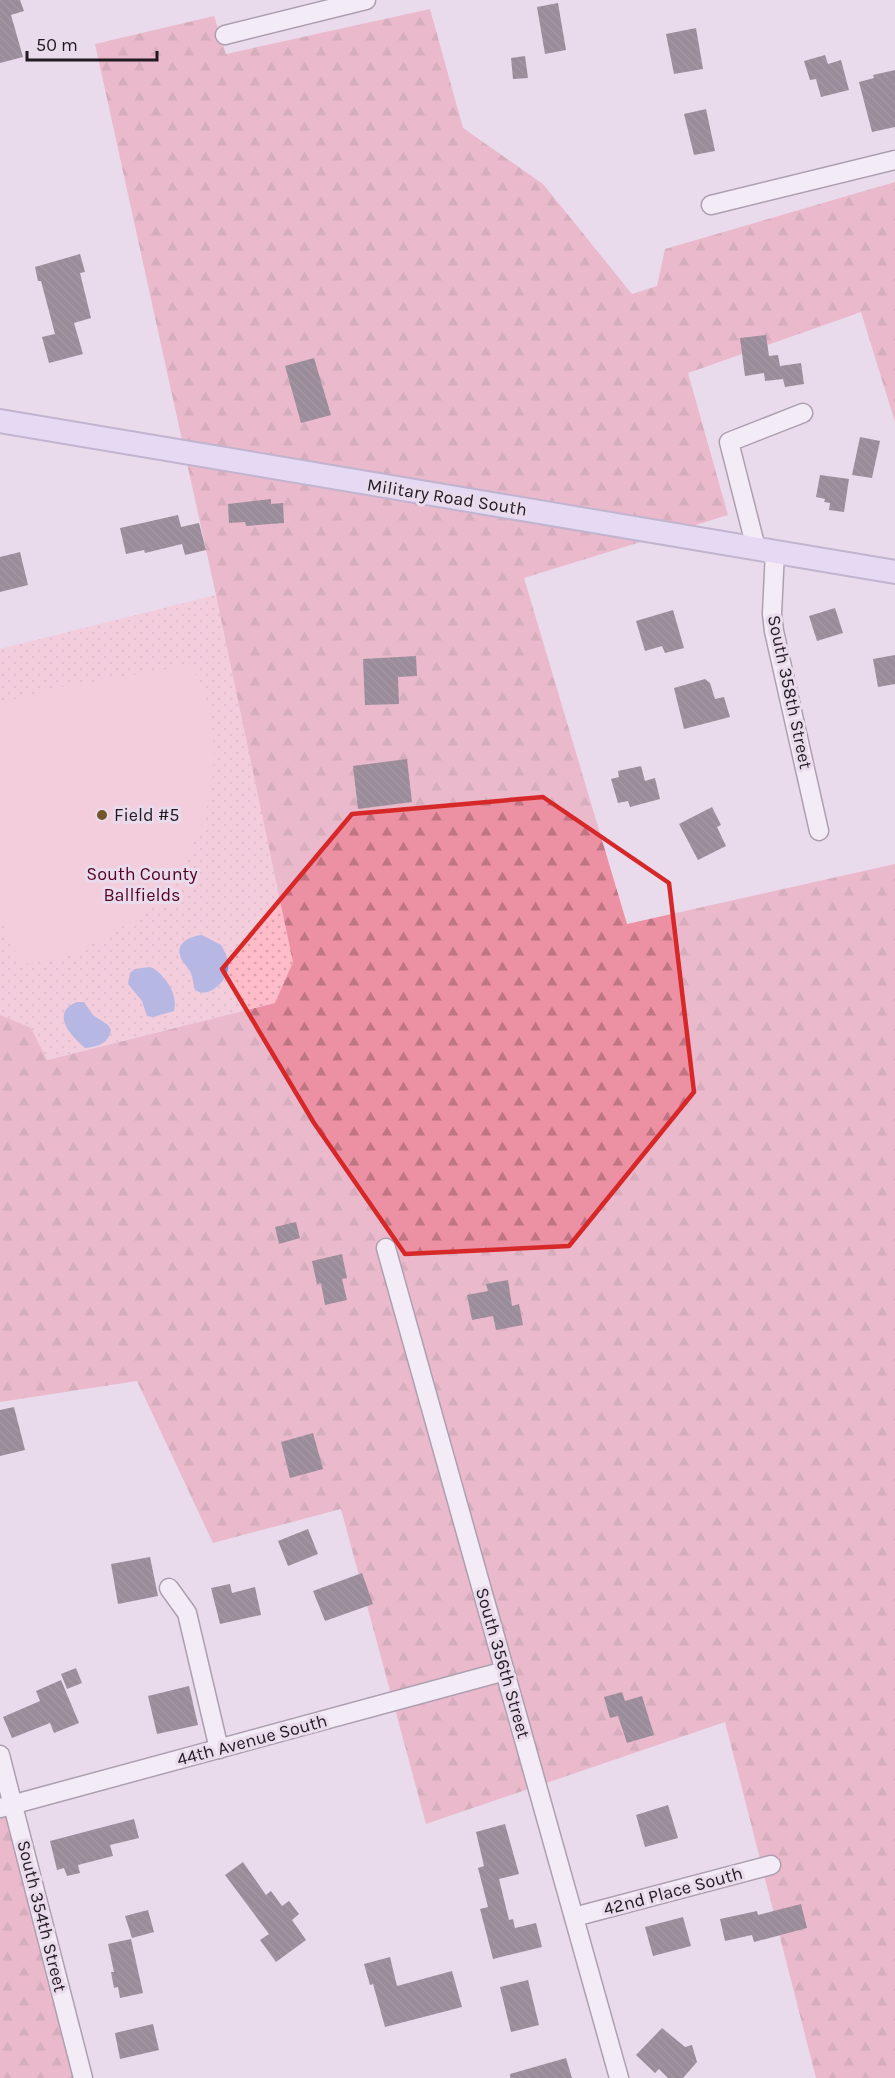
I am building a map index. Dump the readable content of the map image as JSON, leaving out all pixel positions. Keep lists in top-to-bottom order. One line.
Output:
{"streets":{"main road":["Military Road South"],"street":["South 358th Street","South 356th Street","44th Avenue South","42nd Place South","South 354th Street"]},"crossings":[["Military Road South","South 358th Street"],["South 356th Street","44th Avenue South"],["South 356th Street","42nd Place South"],["44th Avenue South","South 354th Street"]],"parks":["South County Ballfields"],"places":["Field #5"],"scale_bar":"50 m"}
